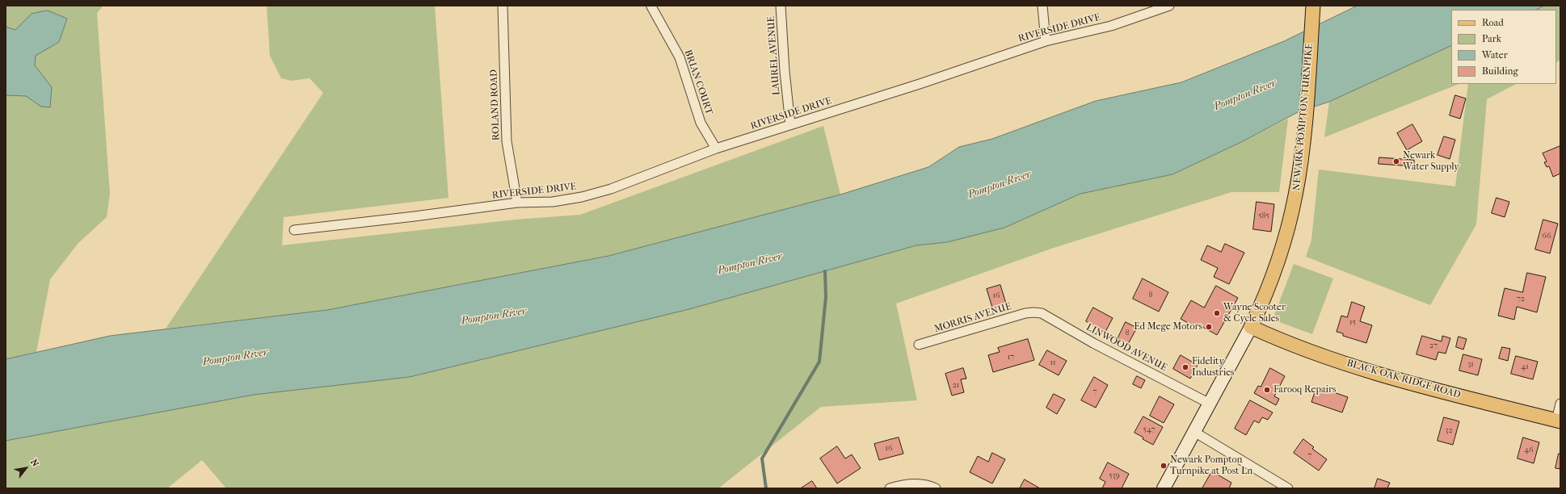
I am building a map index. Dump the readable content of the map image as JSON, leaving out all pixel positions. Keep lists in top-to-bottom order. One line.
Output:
{"streets":{"main road":["NEWARK-POMPTON TURNPIKE","BLACK OAK RIDGE ROAD"],"street":["RIVERSIDE DRIVE","LAUREL AVENUE","BRIAN COURT","ROLAND ROAD","MORRIS AVENUE","LINWOOD AVENUE"]},"crossings":[["RIVERSIDE DRIVE","LAUREL AVENUE"],["RIVERSIDE DRIVE","BRIAN COURT"],["RIVERSIDE DRIVE","ROLAND ROAD"],["NEWARK-POMPTON TURNPIKE","LINWOOD AVENUE"],["NEWARK-POMPTON TURNPIKE","BLACK OAK RIDGE ROAD"],["MORRIS AVENUE","LINWOOD AVENUE"]],"water":["Pompton River"],"places":["Newark Water Supply","Wayne Scooter & Cycle Sales","Ed Mege Motors","Fidelity Industries","Farooq Repairs","Newark Pompton Turnpike at Post Ln"],"house_numbers":["585","66","8","16","72","15","8","27","17","11","31","41","21","7","547","32","16","46","7","539"],"legend":["Road","Park","Water","Building"],"north":"top right"}
